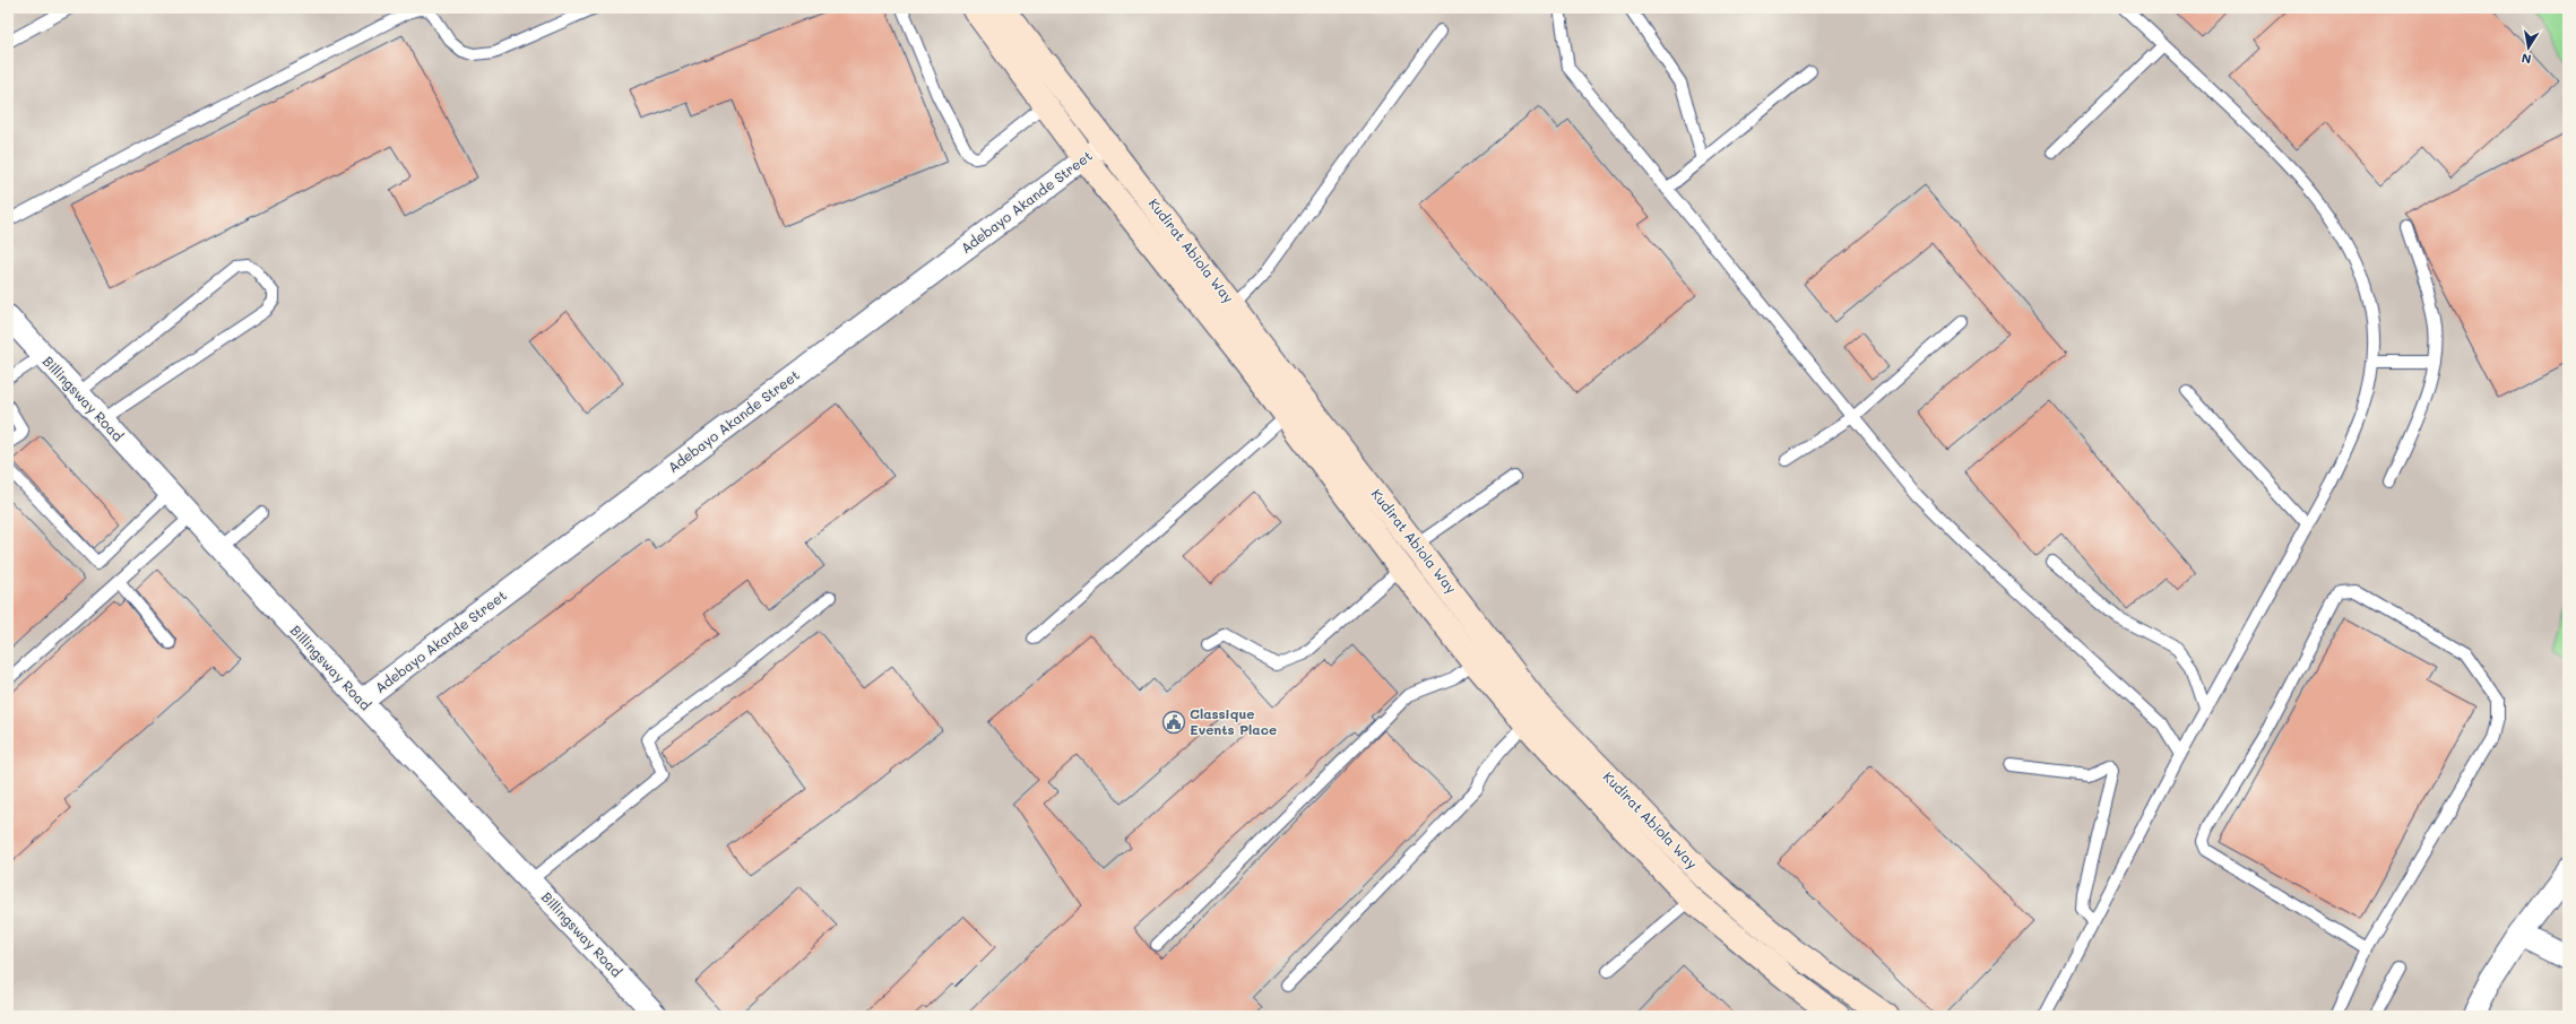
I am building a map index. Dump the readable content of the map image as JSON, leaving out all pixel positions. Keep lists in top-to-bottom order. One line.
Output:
{"streets":{"main road":["Kudirat Abiola Way"],"street":["Adebayo Akande Street","Billingsway Road"]},"crossings":[["Adebayo Akande Street","Kudirat Abiola Way"],["Adebayo Akande Street","Billingsway Road"]],"places":{"public building":["Classique Events Place"]},"north":"bottom"}
